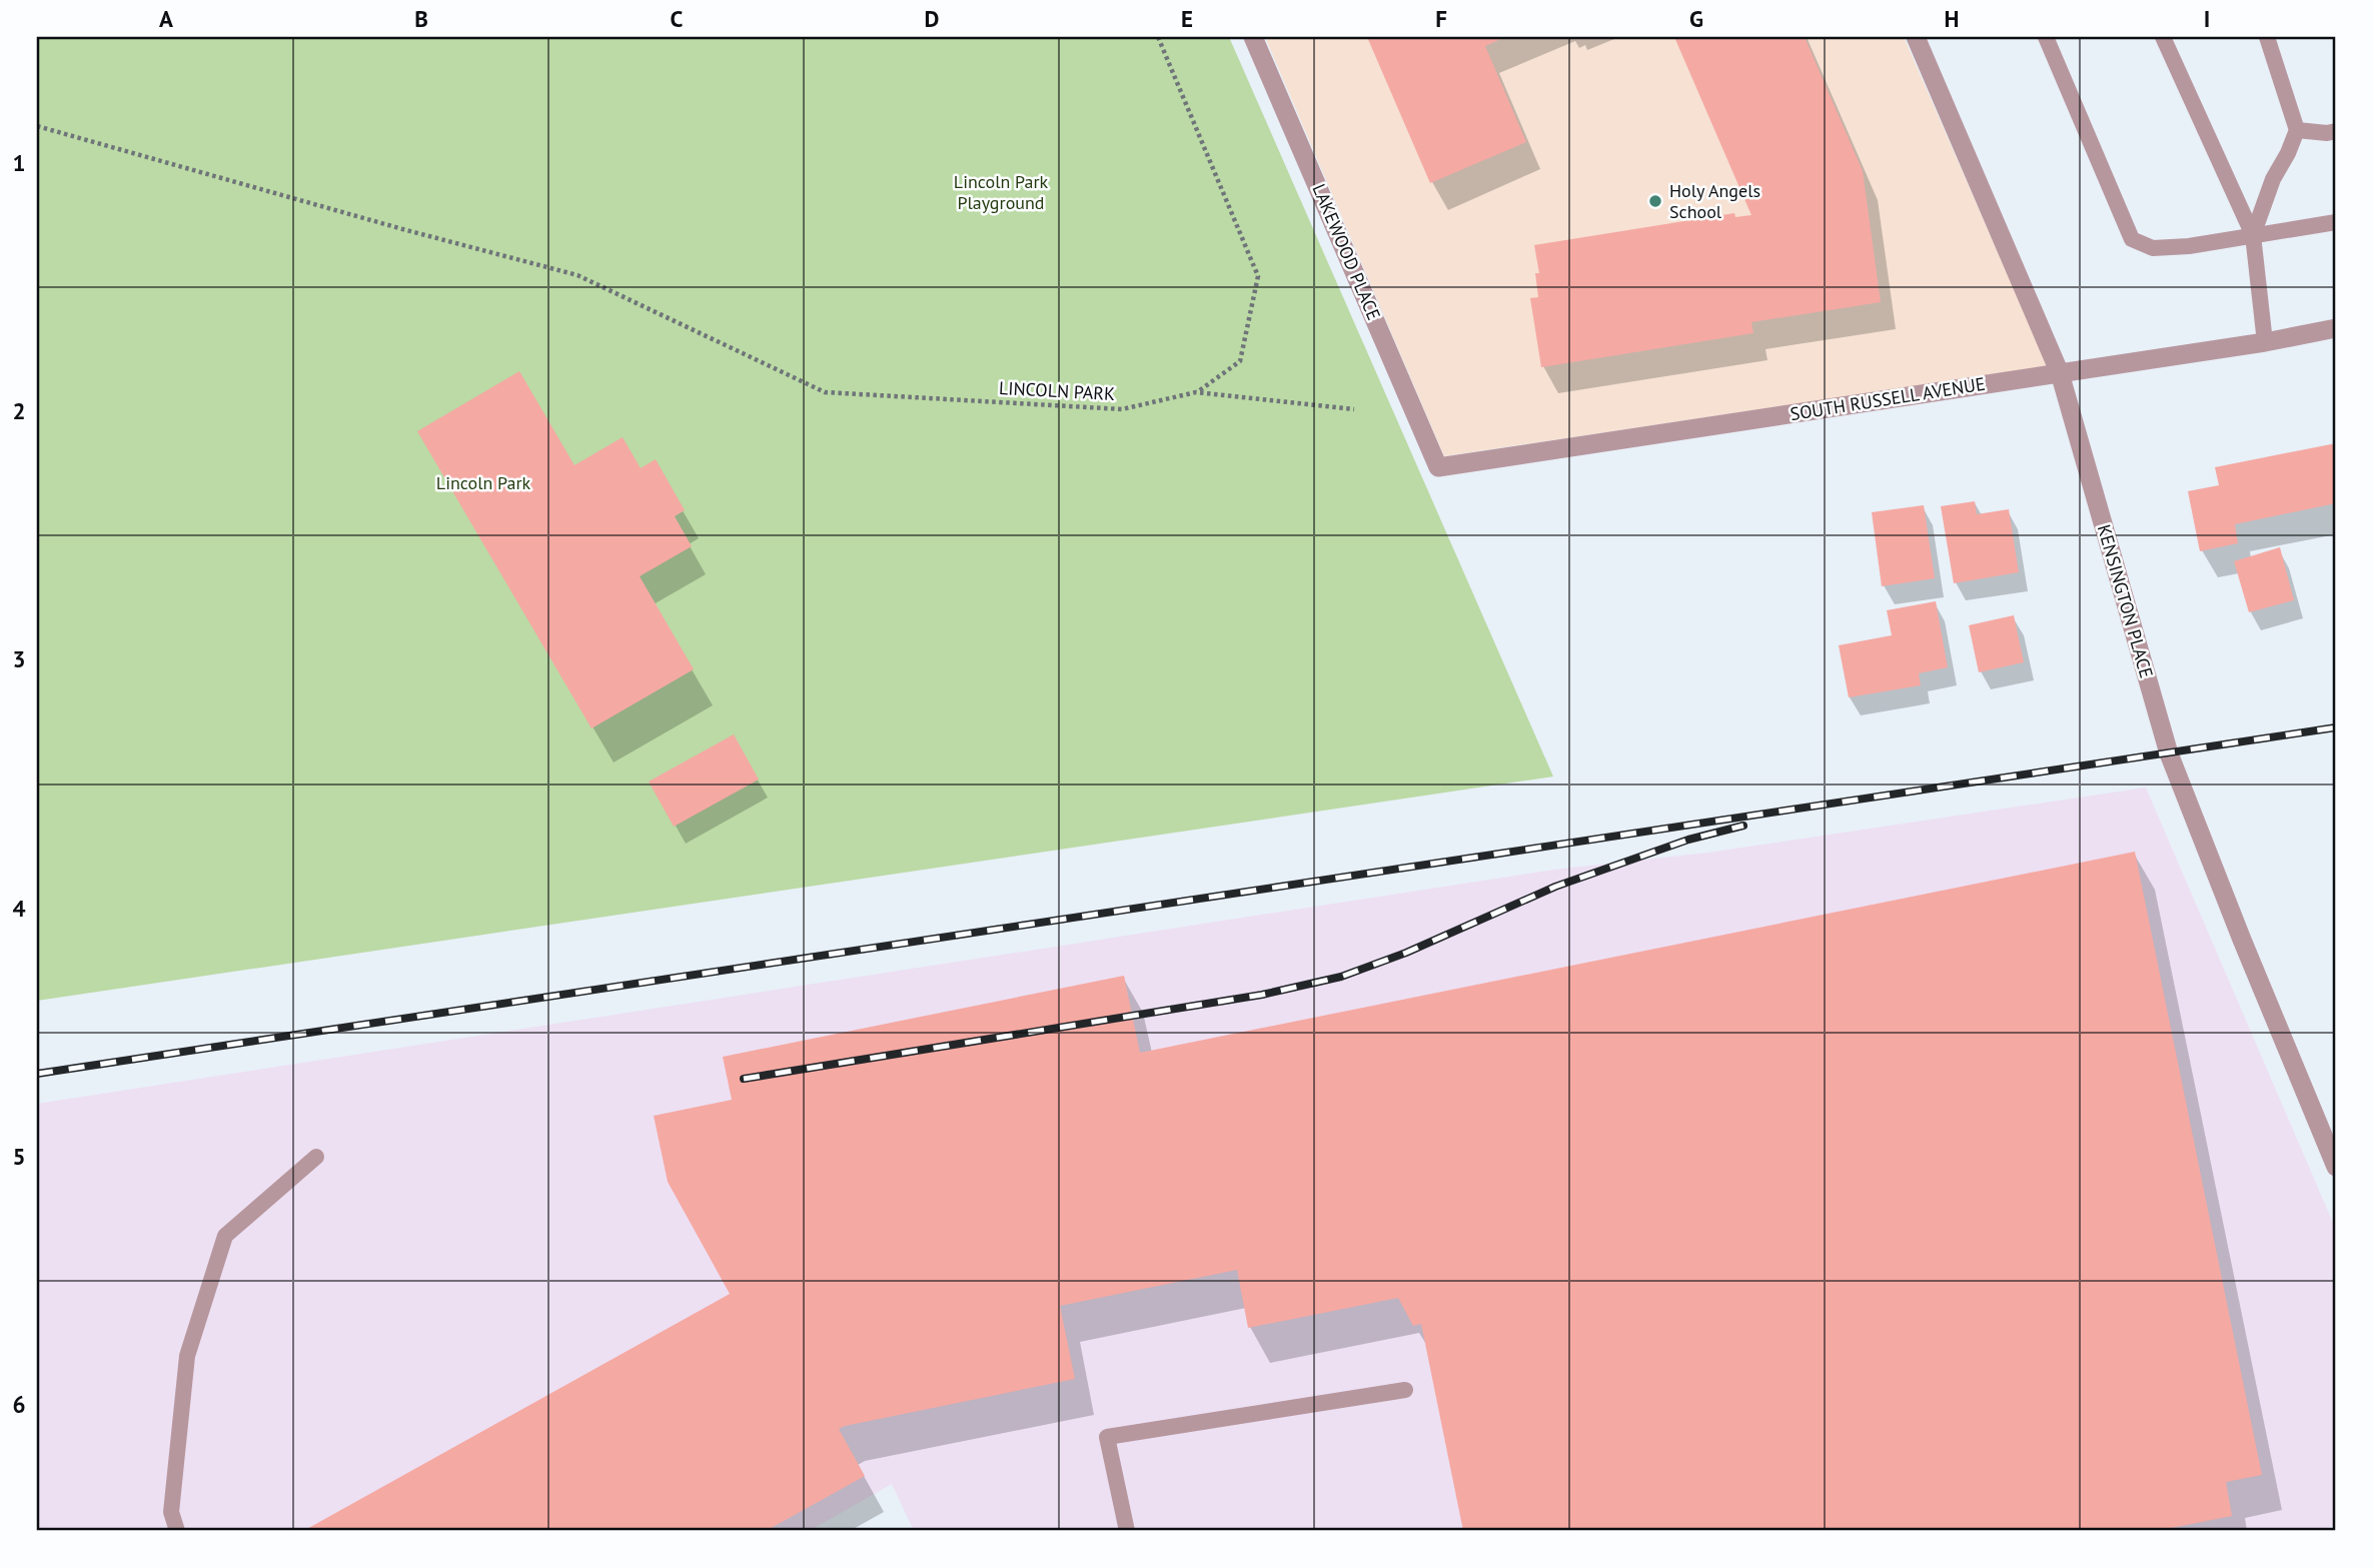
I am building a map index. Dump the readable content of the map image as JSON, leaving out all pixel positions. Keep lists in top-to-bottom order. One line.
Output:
{"streets":{"street":["LAKEWOOD PLACE","SOUTH RUSSELL AVENUE","KENSINGTON PLACE"],"path":["LINCOLN PARK"]},"crossings":[["LAKEWOOD PLACE","SOUTH RUSSELL AVENUE"],["SOUTH RUSSELL AVENUE","KENSINGTON PLACE"]],"parks":["Lincoln Park Playground","Lincoln Park"],"places":["Holy Angels School"],"grid":{"columns":["A","B","C","D","E","F","G","H","I"],"rows":["1","2","3","4","5","6"]}}
